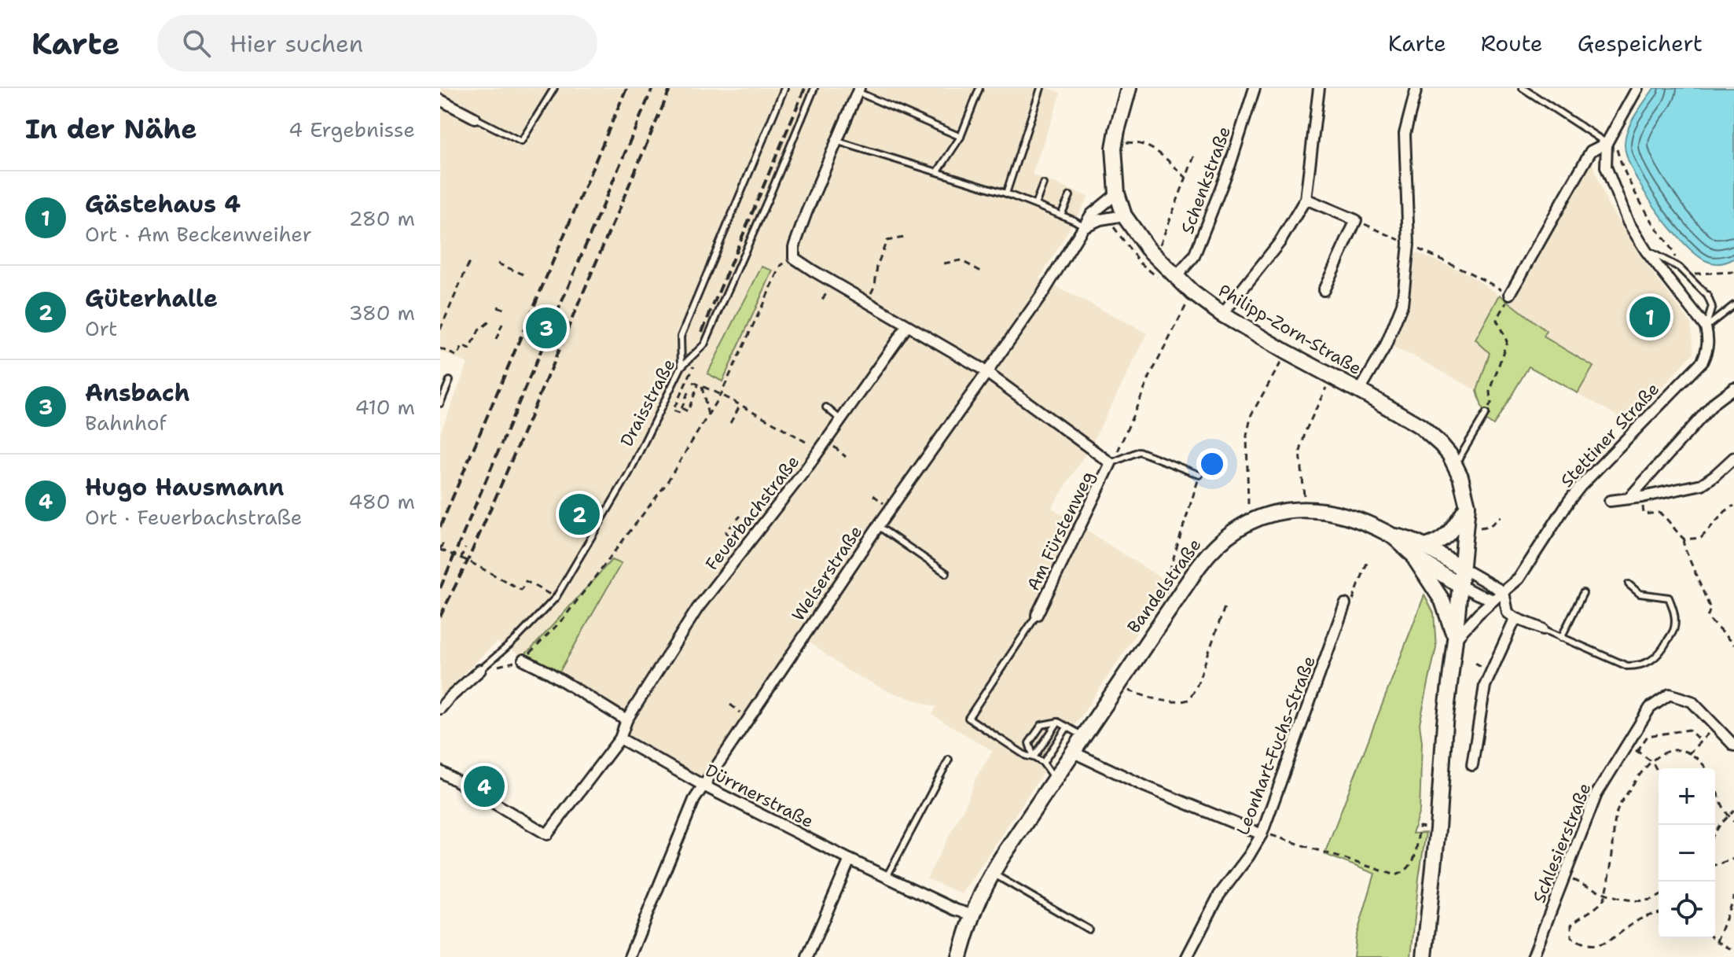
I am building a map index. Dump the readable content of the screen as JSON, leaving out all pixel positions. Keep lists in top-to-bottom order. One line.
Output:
{"streets":{"main road":["Philipp-Zorn-Straße","Bandelstraße"],"street":["Schenkstraße","Stettiner Straße","Feuerbachstraße","Am Fürstenweg","Welserstraße","Leonhart-Fuchs-Straße","Dürrnerstraße","Schlesierstraße"],"lane":["Draisstraße"]},"crossings":[["Schenkstraße","Philipp-Zorn-Straße"],["Philipp-Zorn-Straße","Welserstraße"],["Feuerbachstraße","Dürrnerstraße"],["Am Fürstenweg","Welserstraße"],["Welserstraße","Dürrnerstraße"],["Bandelstraße","Dürrnerstraße"]],"page":{"header":"Karte","search":"Hier suchen","nav":["Karte","Route","Gespeichert"],"heading":["In der Nähe","4 Ergebnisse"],"list":[{"mark":"1","name":"Gästehaus 4","note":"Ort · Am Beckenweiher","value":"280 m"},{"mark":"2","name":"Güterhalle","note":"Ort","value":"380 m"},{"mark":"3","name":"Ansbach","note":"Bahnhof","value":"410 m"},{"mark":"4","name":"Hugo Hausmann","note":"Ort · Feuerbachstraße","value":"480 m"}],"pins":["1","3","2","4"],"map_buttons":["+","−"]}}
